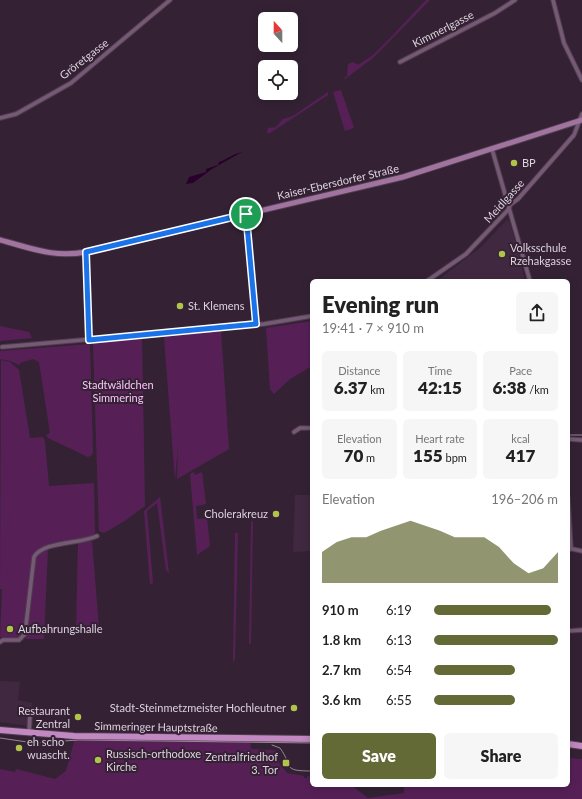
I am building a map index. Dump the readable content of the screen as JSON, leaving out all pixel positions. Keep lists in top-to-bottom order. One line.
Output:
{"streets":{"main road":["Kaiser-Ebersdorfer Straße","Simmeringer Hauptstraße"],"street":["Kimmerlgasse","Gröretgasse","Meidlgasse"]},"crossings":[["Kaiser-Ebersdorfer Straße","Meidlgasse"]],"parks":["Stadtwäldchen Simmering"],"places":{"other":["BP","Volksschule Rzehakgasse","St. Klemens","Cholerakreuz","Aufbahrungshalle","Stadt-Steinmetzmeister Hochleutner","Restaurant Zentral","eh scho wuascht.","Russisch-orthodoxe Kirche"],"transit":["Zentralfriedhof 3. Tor"]},"north":"top","page":{"heading":["Evening run","19:41 · 7 × 910 m"],"stats":[["Distance","6.37 km"],["Time","42:15"],["Pace","6:38 /km"],["Elevation","70 m"],["Heart rate","155 bpm"],["kcal","417"]],"chart":["Elevation","196–206 m"],"list":[{"name":"910 m","note":"6:19"},{"name":"1.8 km","note":"6:13"},{"name":"2.7 km","note":"6:54"},{"name":"3.6 km","note":"6:55"}],"buttons":["Save","Share"]}}
